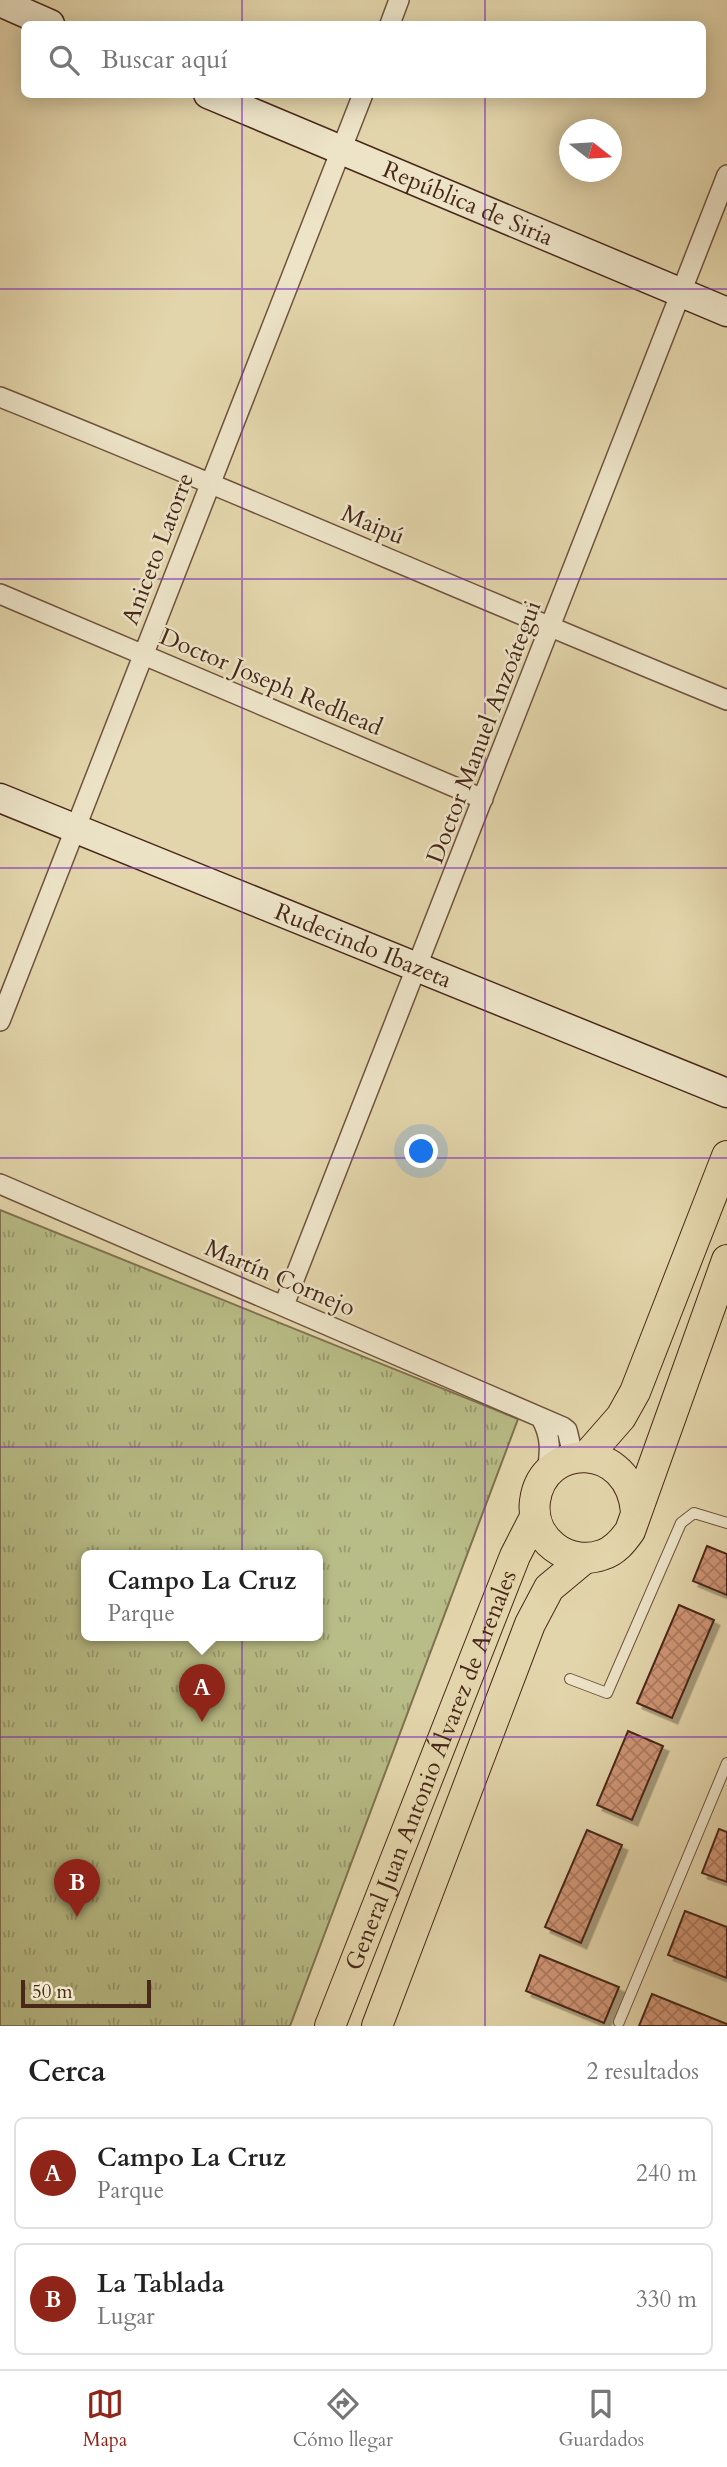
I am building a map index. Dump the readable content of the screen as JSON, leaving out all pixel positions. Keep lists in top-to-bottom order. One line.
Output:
{"streets":{"main road":["General Juan Antonio Álvarez de Arenales"],"street":["República de Siria","Maipú","Aniceto Latorre","Doctor Joseph Redhead","Doctor Manuel Anzoátegui","Rudecindo Ibazeta","Martín Cornejo"]},"crossings":[["República de Siria","Aniceto Latorre"],["República de Siria","Doctor Manuel Anzoátegui"],["Maipú","Aniceto Latorre"],["Maipú","Doctor Manuel Anzoátegui"],["Aniceto Latorre","Doctor Joseph Redhead"],["Aniceto Latorre","Rudecindo Ibazeta"],["Doctor Joseph Redhead","Doctor Manuel Anzoátegui"],["Doctor Manuel Anzoátegui","Rudecindo Ibazeta"],["Doctor Manuel Anzoátegui","Martín Cornejo"],["Martín Cornejo","General Juan Antonio Álvarez de Arenales"]],"scale_bar":"50 m","north":"right","page":{"search":"Buscar aquí","popup":["Campo La Cruz","Parque"],"pins":["A","B"],"scale":"50 m","heading":["Cerca","2 resultados"],"list":[{"mark":"A","name":"Campo La Cruz","note":"Parque","value":"240 m"},{"mark":"B","name":"La Tablada","note":"Lugar","value":"330 m"}],"nav":["Mapa","Cómo llegar","Guardados"]}}
